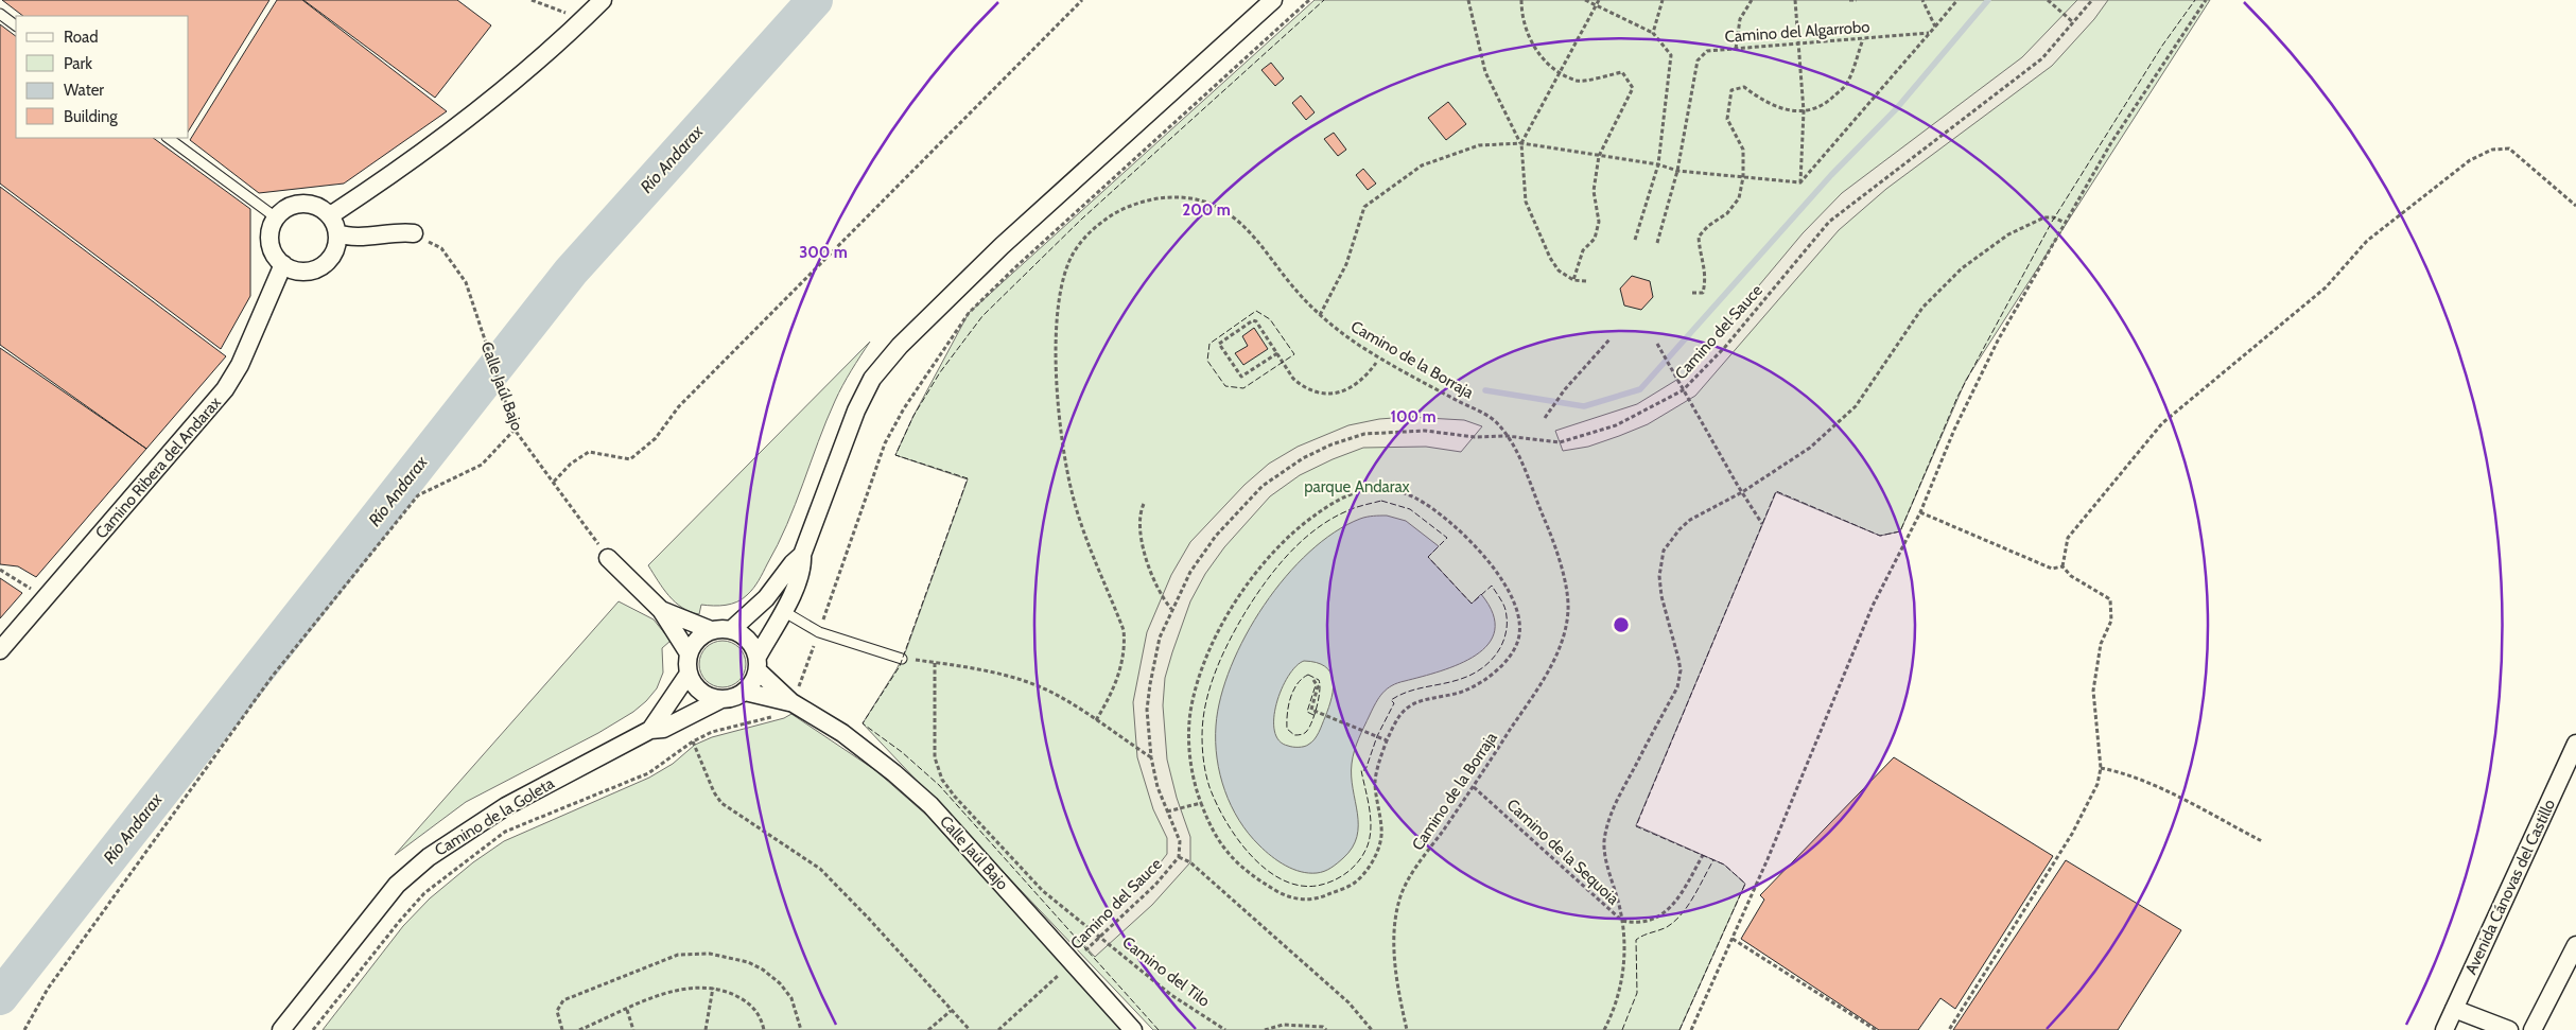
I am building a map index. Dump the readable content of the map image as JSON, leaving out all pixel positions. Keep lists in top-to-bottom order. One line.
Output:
{"streets":{"street":["Calle Jaúl Bajo","Camino Ribera del Andarax","Camino de la Goleta","Avenida Cánovas del Castillo"],"path":["Camino del Algarrobo","Camino del Sauce","Camino de la Borraja","Camino de la Sequoia","Camino del Tilo"]},"crossings":[["Camino del Sauce","Camino de la Borraja"],["Camino del Sauce","Calle Jaúl Bajo"],["Camino del Sauce","Camino del Tilo"],["Camino de la Borraja","Camino de la Sequoia"],["Calle Jaúl Bajo","Camino de la Goleta"]],"water":["Río Andarax"],"parks":["parque Andarax"],"legend":["Road","Park","Water","Building"],"rings":["200 m","300 m","100 m"]}
